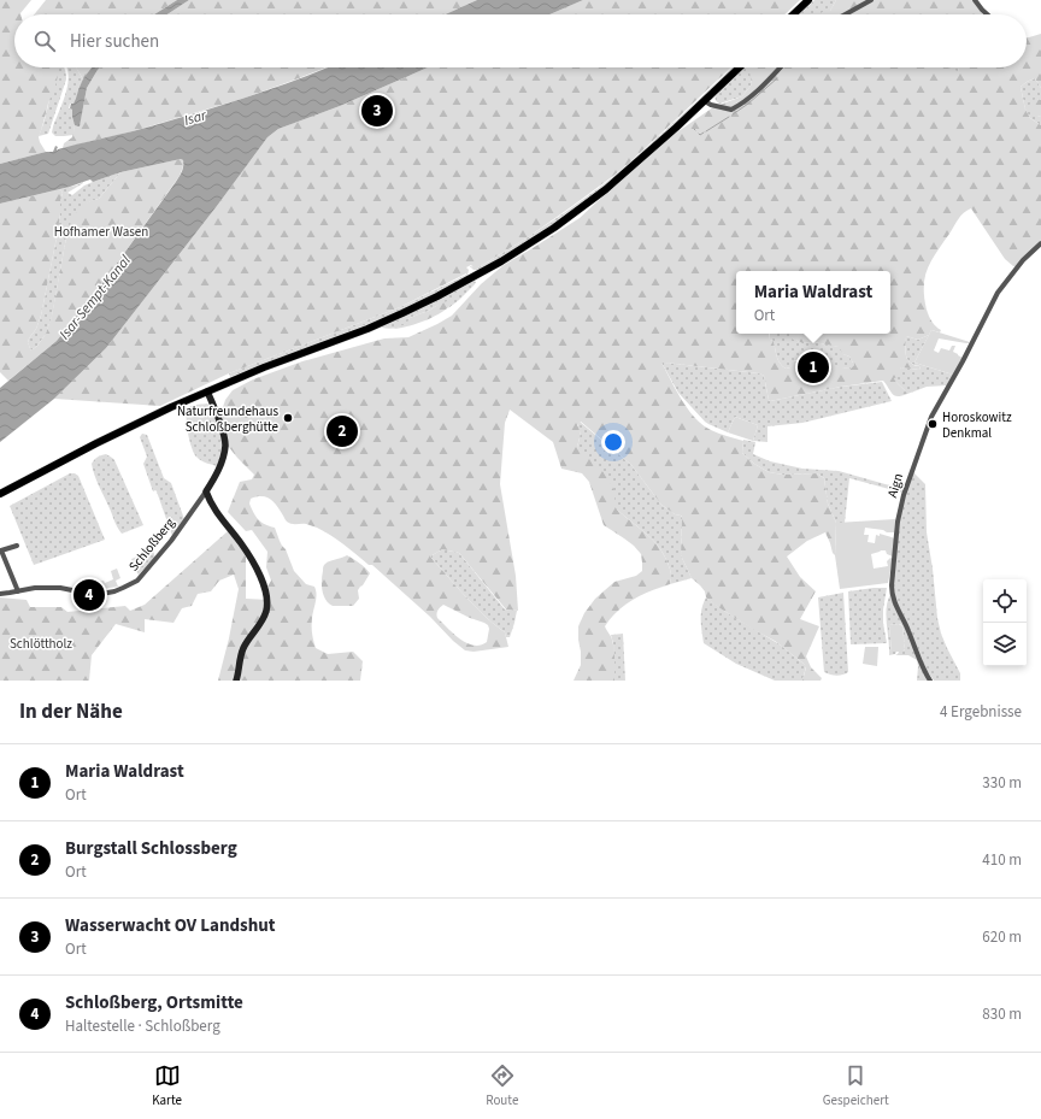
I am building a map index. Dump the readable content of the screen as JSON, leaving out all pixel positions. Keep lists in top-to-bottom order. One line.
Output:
{"streets":{"street":["Aign","Schloßberg"]},"water":["Isar","Isar-Sempt-Kanal"],"parks":["Hofhamer Wasen","Schlöttholz"],"places":["Naturfreundehaus Schloßberghütte","Horoskowitz Denkmal"],"page":{"search":"Hier suchen","pins":["3","1","2","4"],"popup":["Maria Waldrast","Ort"],"heading":["In der Nähe","4 Ergebnisse"],"list":[{"mark":"1","name":"Maria Waldrast","note":"Ort","value":"330 m"},{"mark":"2","name":"Burgstall Schlossberg","note":"Ort","value":"410 m"},{"mark":"3","name":"Wasserwacht OV Landshut","note":"Ort","value":"620 m"},{"mark":"4","name":"Schloßberg, Ortsmitte","note":"Haltestelle · Schloßberg","value":"830 m"}],"nav":["Karte","Route","Gespeichert"]}}
